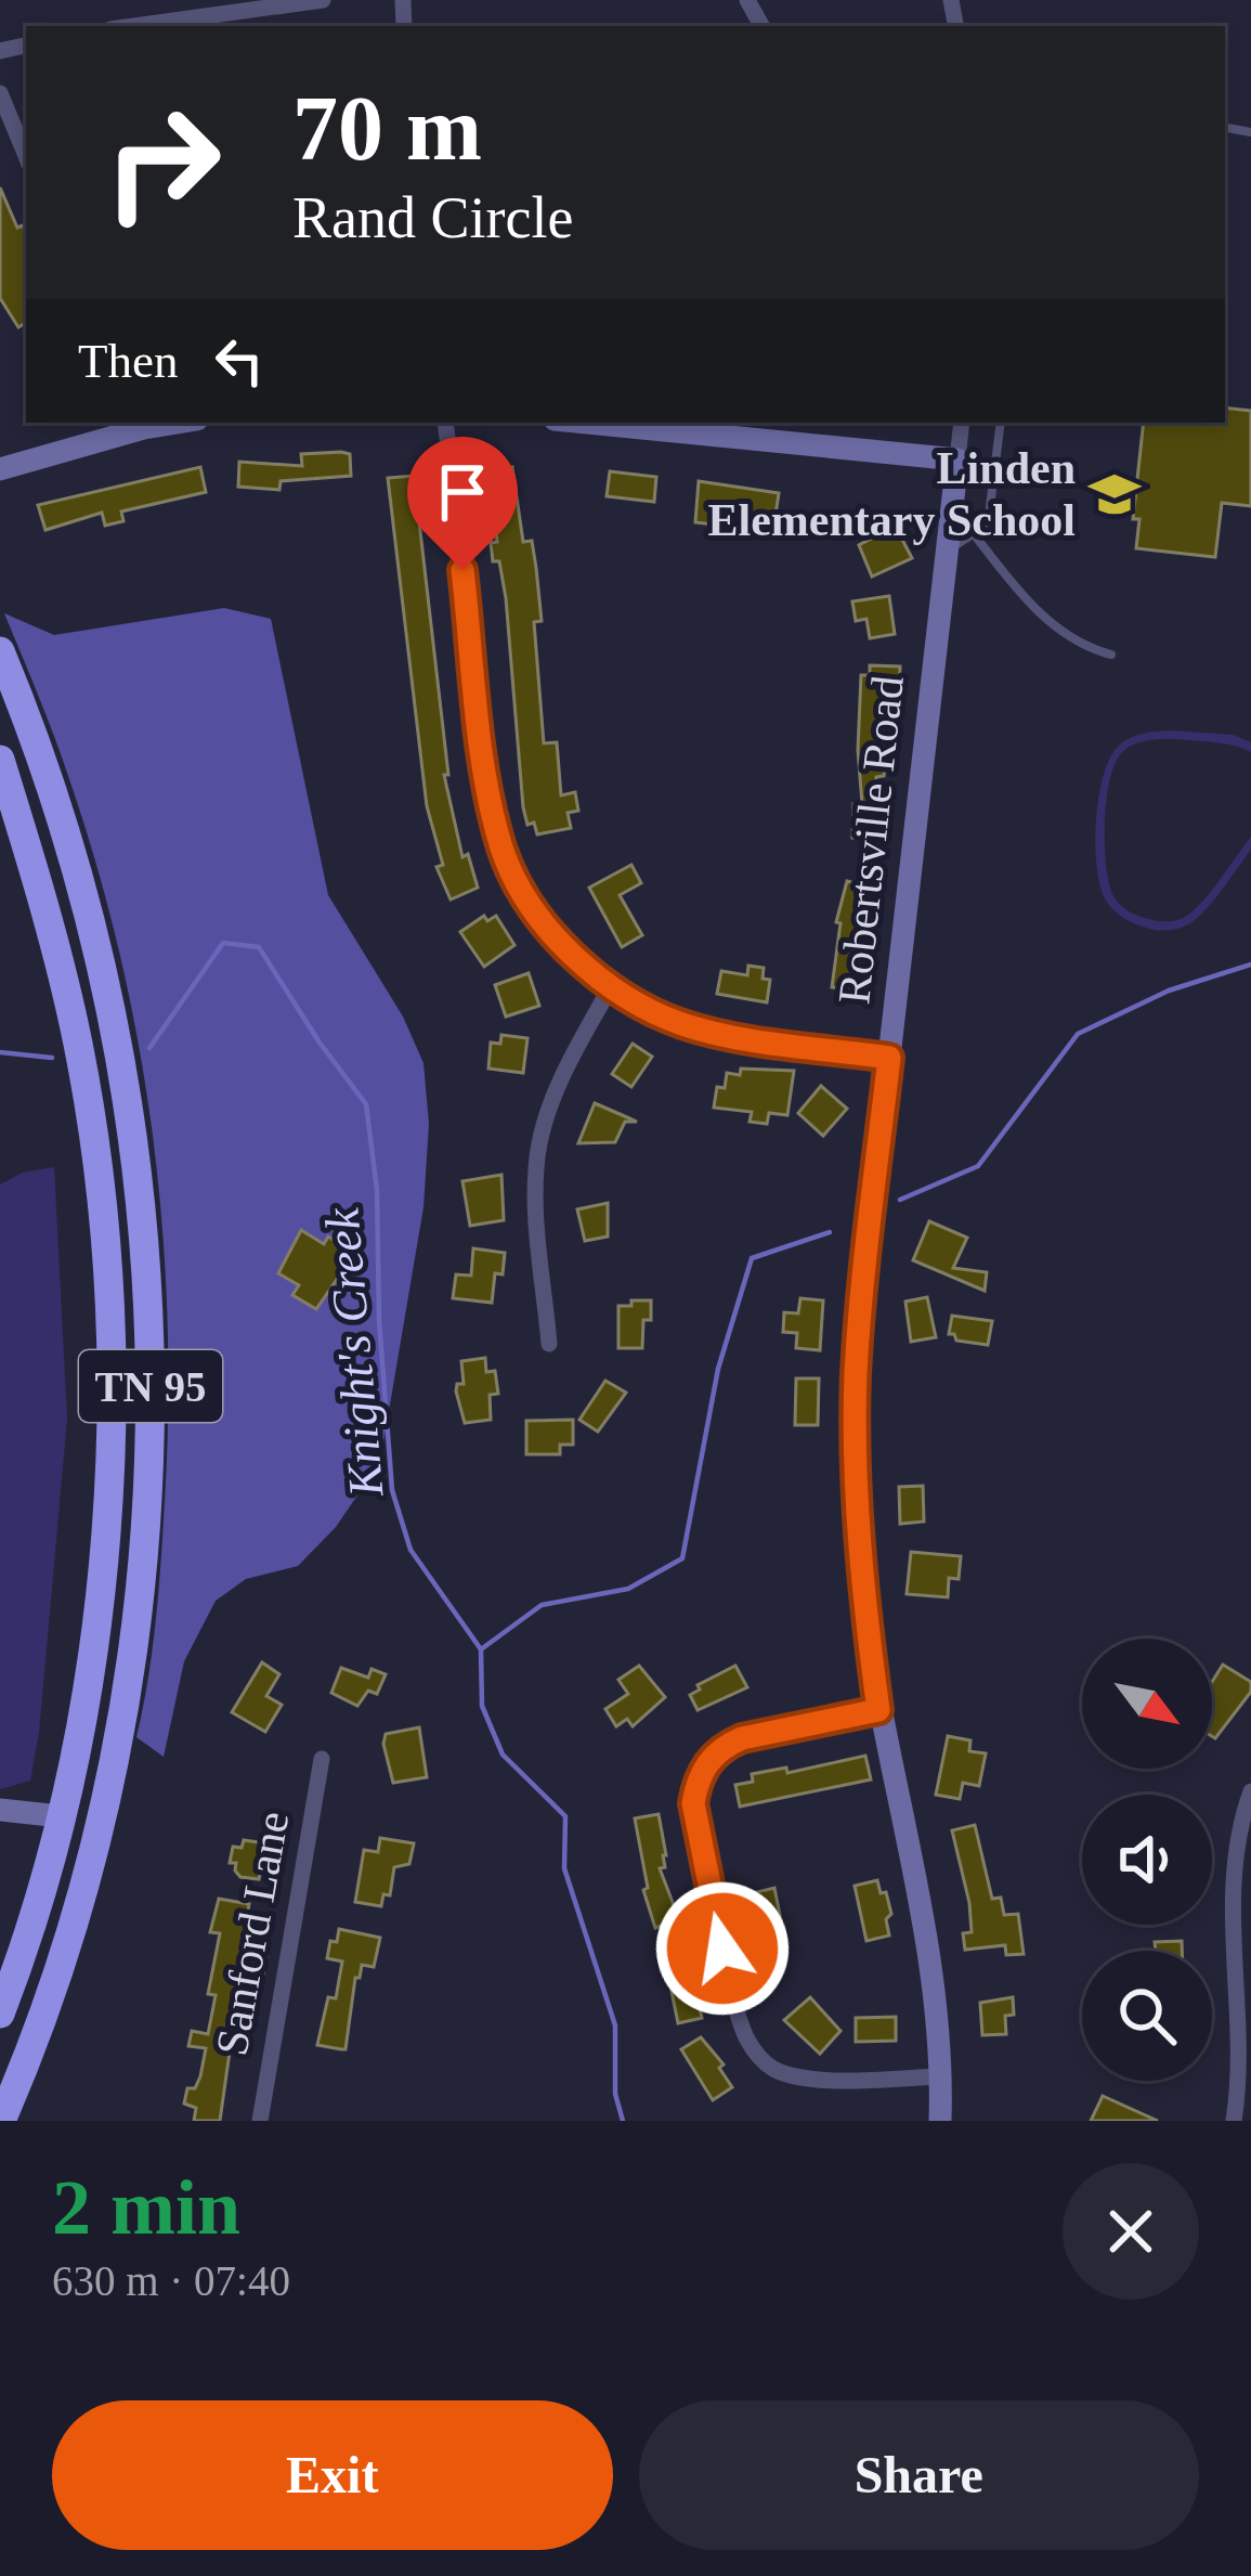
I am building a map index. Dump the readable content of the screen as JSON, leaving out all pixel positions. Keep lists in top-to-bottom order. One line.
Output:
{"streets":{"highway":["TN 95"],"street":["Robertsville Road","Sanford Lane"]},"water":["Knight's Creek"],"places":{"school or university":["Linden Elementary School"]},"north":"bottom right","page":{"turn":["70 m","Rand Circle"],"then":"Then","heading":["2 min","630 m · 07:40"],"buttons":["Exit","Share"]}}
